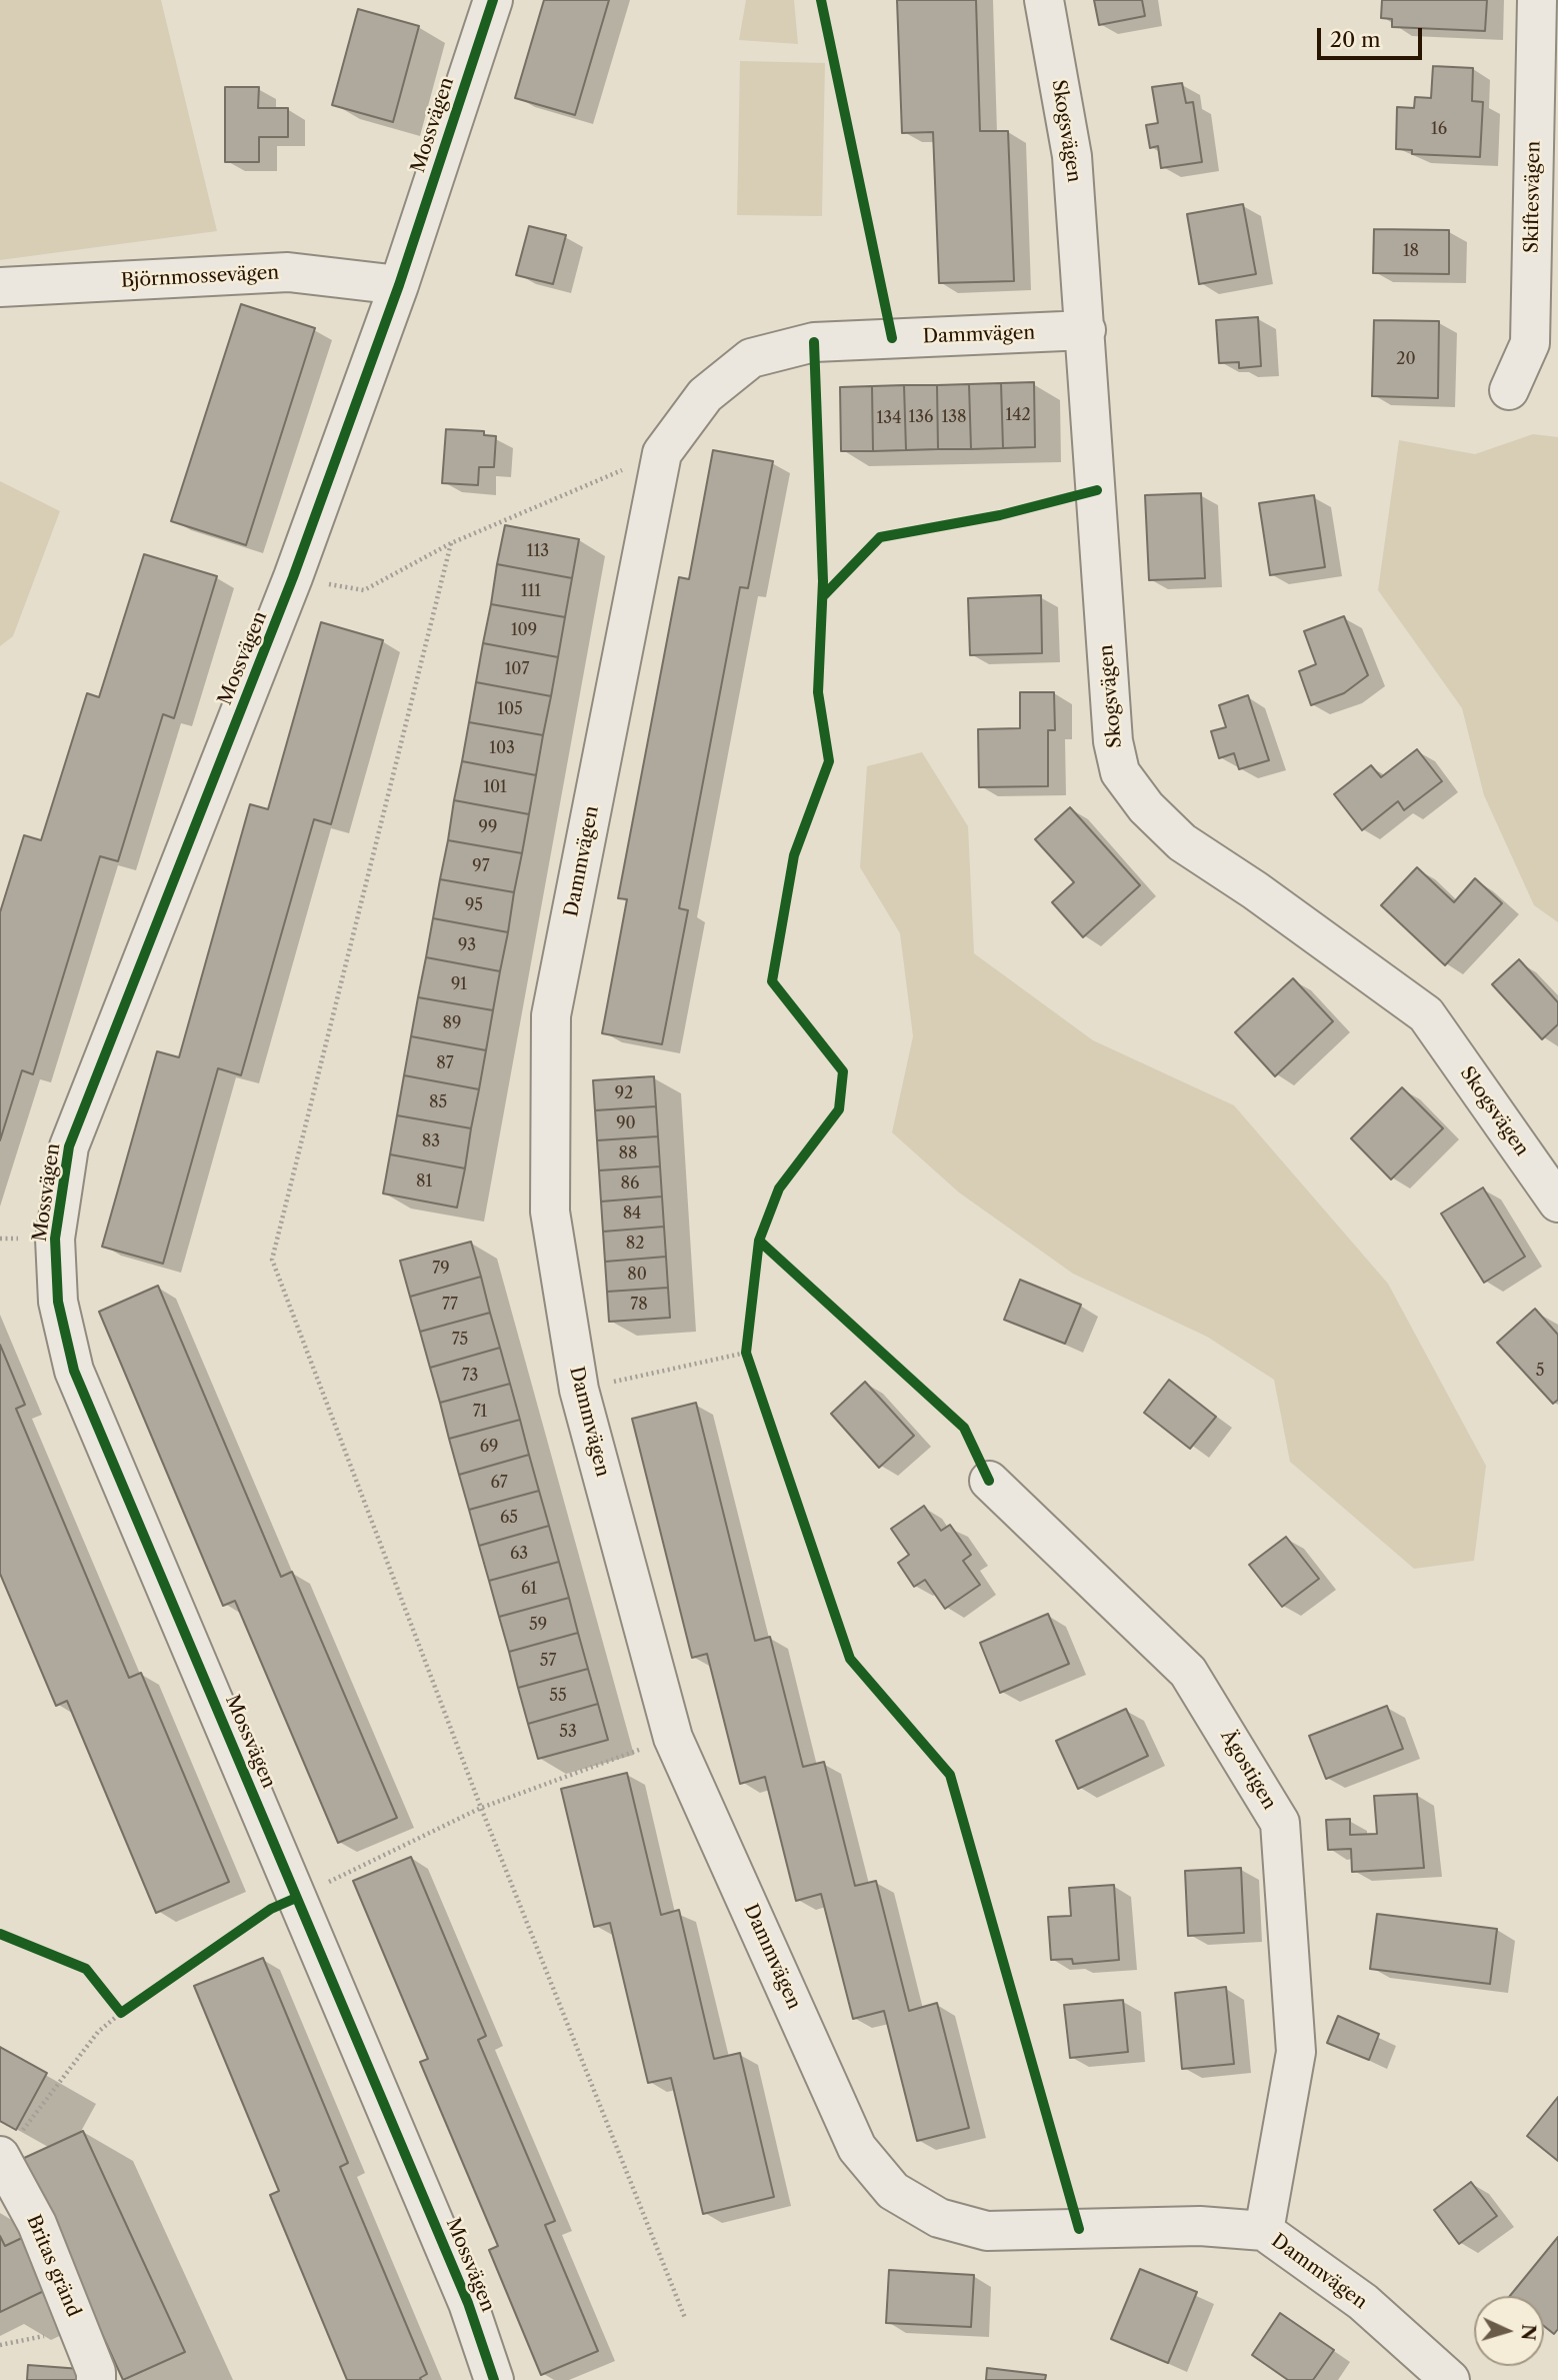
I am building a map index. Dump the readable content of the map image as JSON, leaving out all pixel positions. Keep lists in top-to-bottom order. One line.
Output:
{"streets":{"street":["Mossvägen","Skogsvägen","Skiftesvägen","Björnmossevägen","Dammvägen","Ägostigen","Britas gränd"]},"crossings":[["Mossvägen","Björnmossevägen"],["Skogsvägen","Dammvägen"],["Dammvägen","Ägostigen"]],"house_numbers":["16","18","20","142","136","138","134","113","111","109","107","105","103","101","99","97","95","93","91","89","87","92","85","90","83","88","81","86","84","82","79","80","77","78","75","5","73","71","69","67","65","63","61","59","57","55","53"],"scale_bar":"20 m","north":"right"}
